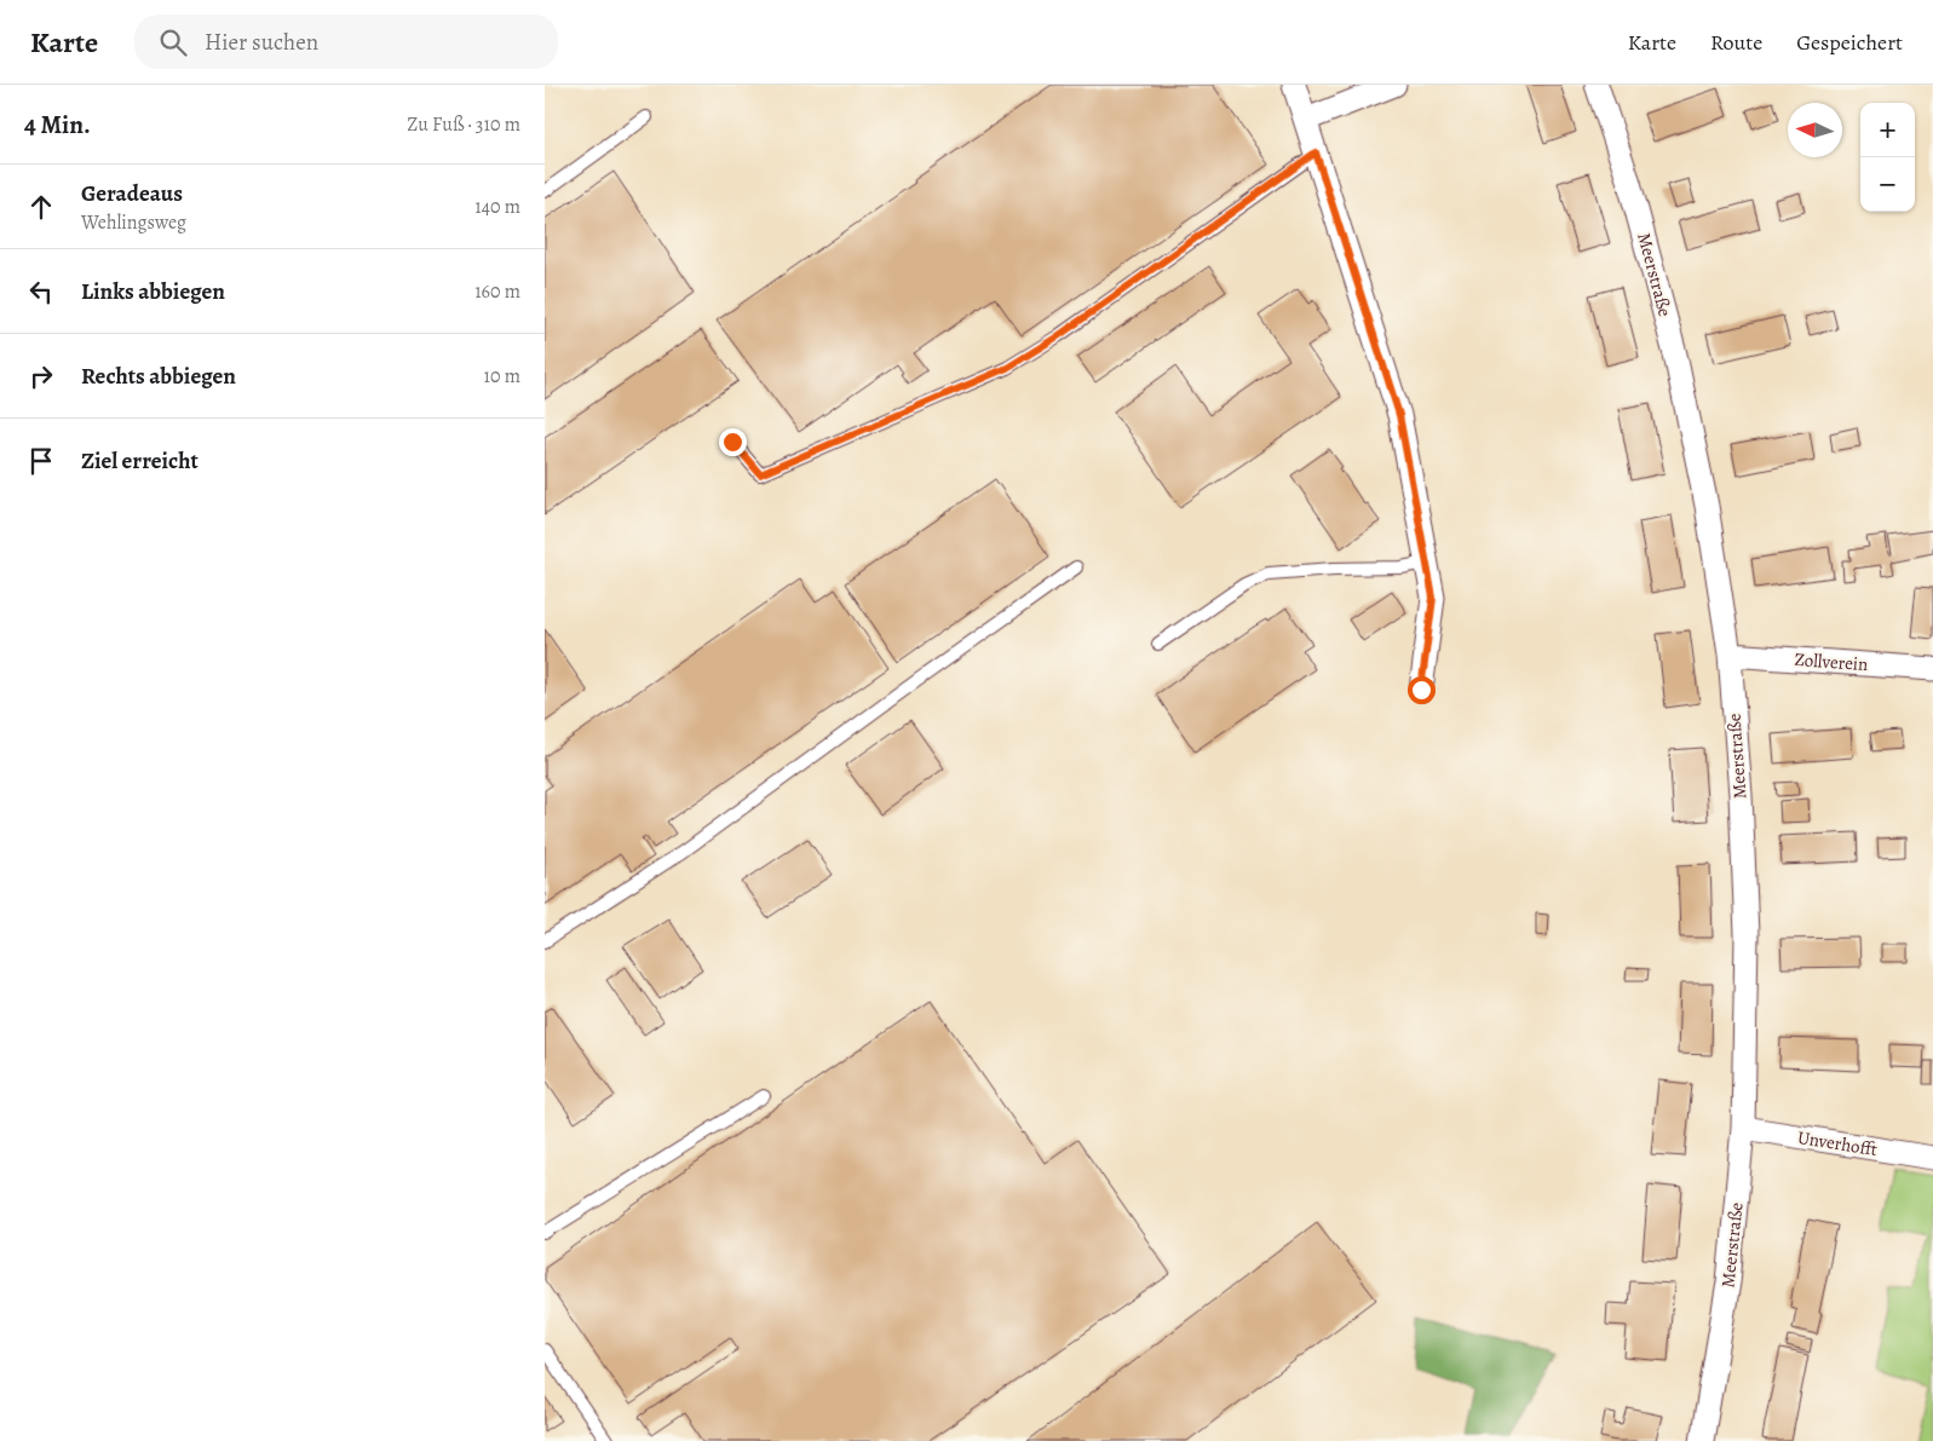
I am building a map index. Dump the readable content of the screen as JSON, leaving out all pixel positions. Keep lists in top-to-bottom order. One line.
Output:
{"streets":{"street":["Meerstraße","Zollverein","Unverhofft"]},"crossings":[["Meerstraße","Zollverein"],["Meerstraße","Unverhofft"]],"north":"left","page":{"header":"Karte","search":"Hier suchen","nav":["Karte","Route","Gespeichert"],"heading":["4 Min.","Zu Fuß · 310 m"],"map_buttons":["+","−"],"list":[["Geradeaus","Wehlingsweg","140 m"],["Links abbiegen","160 m"],["Rechts abbiegen","10 m"],"Ziel erreicht"]}}
